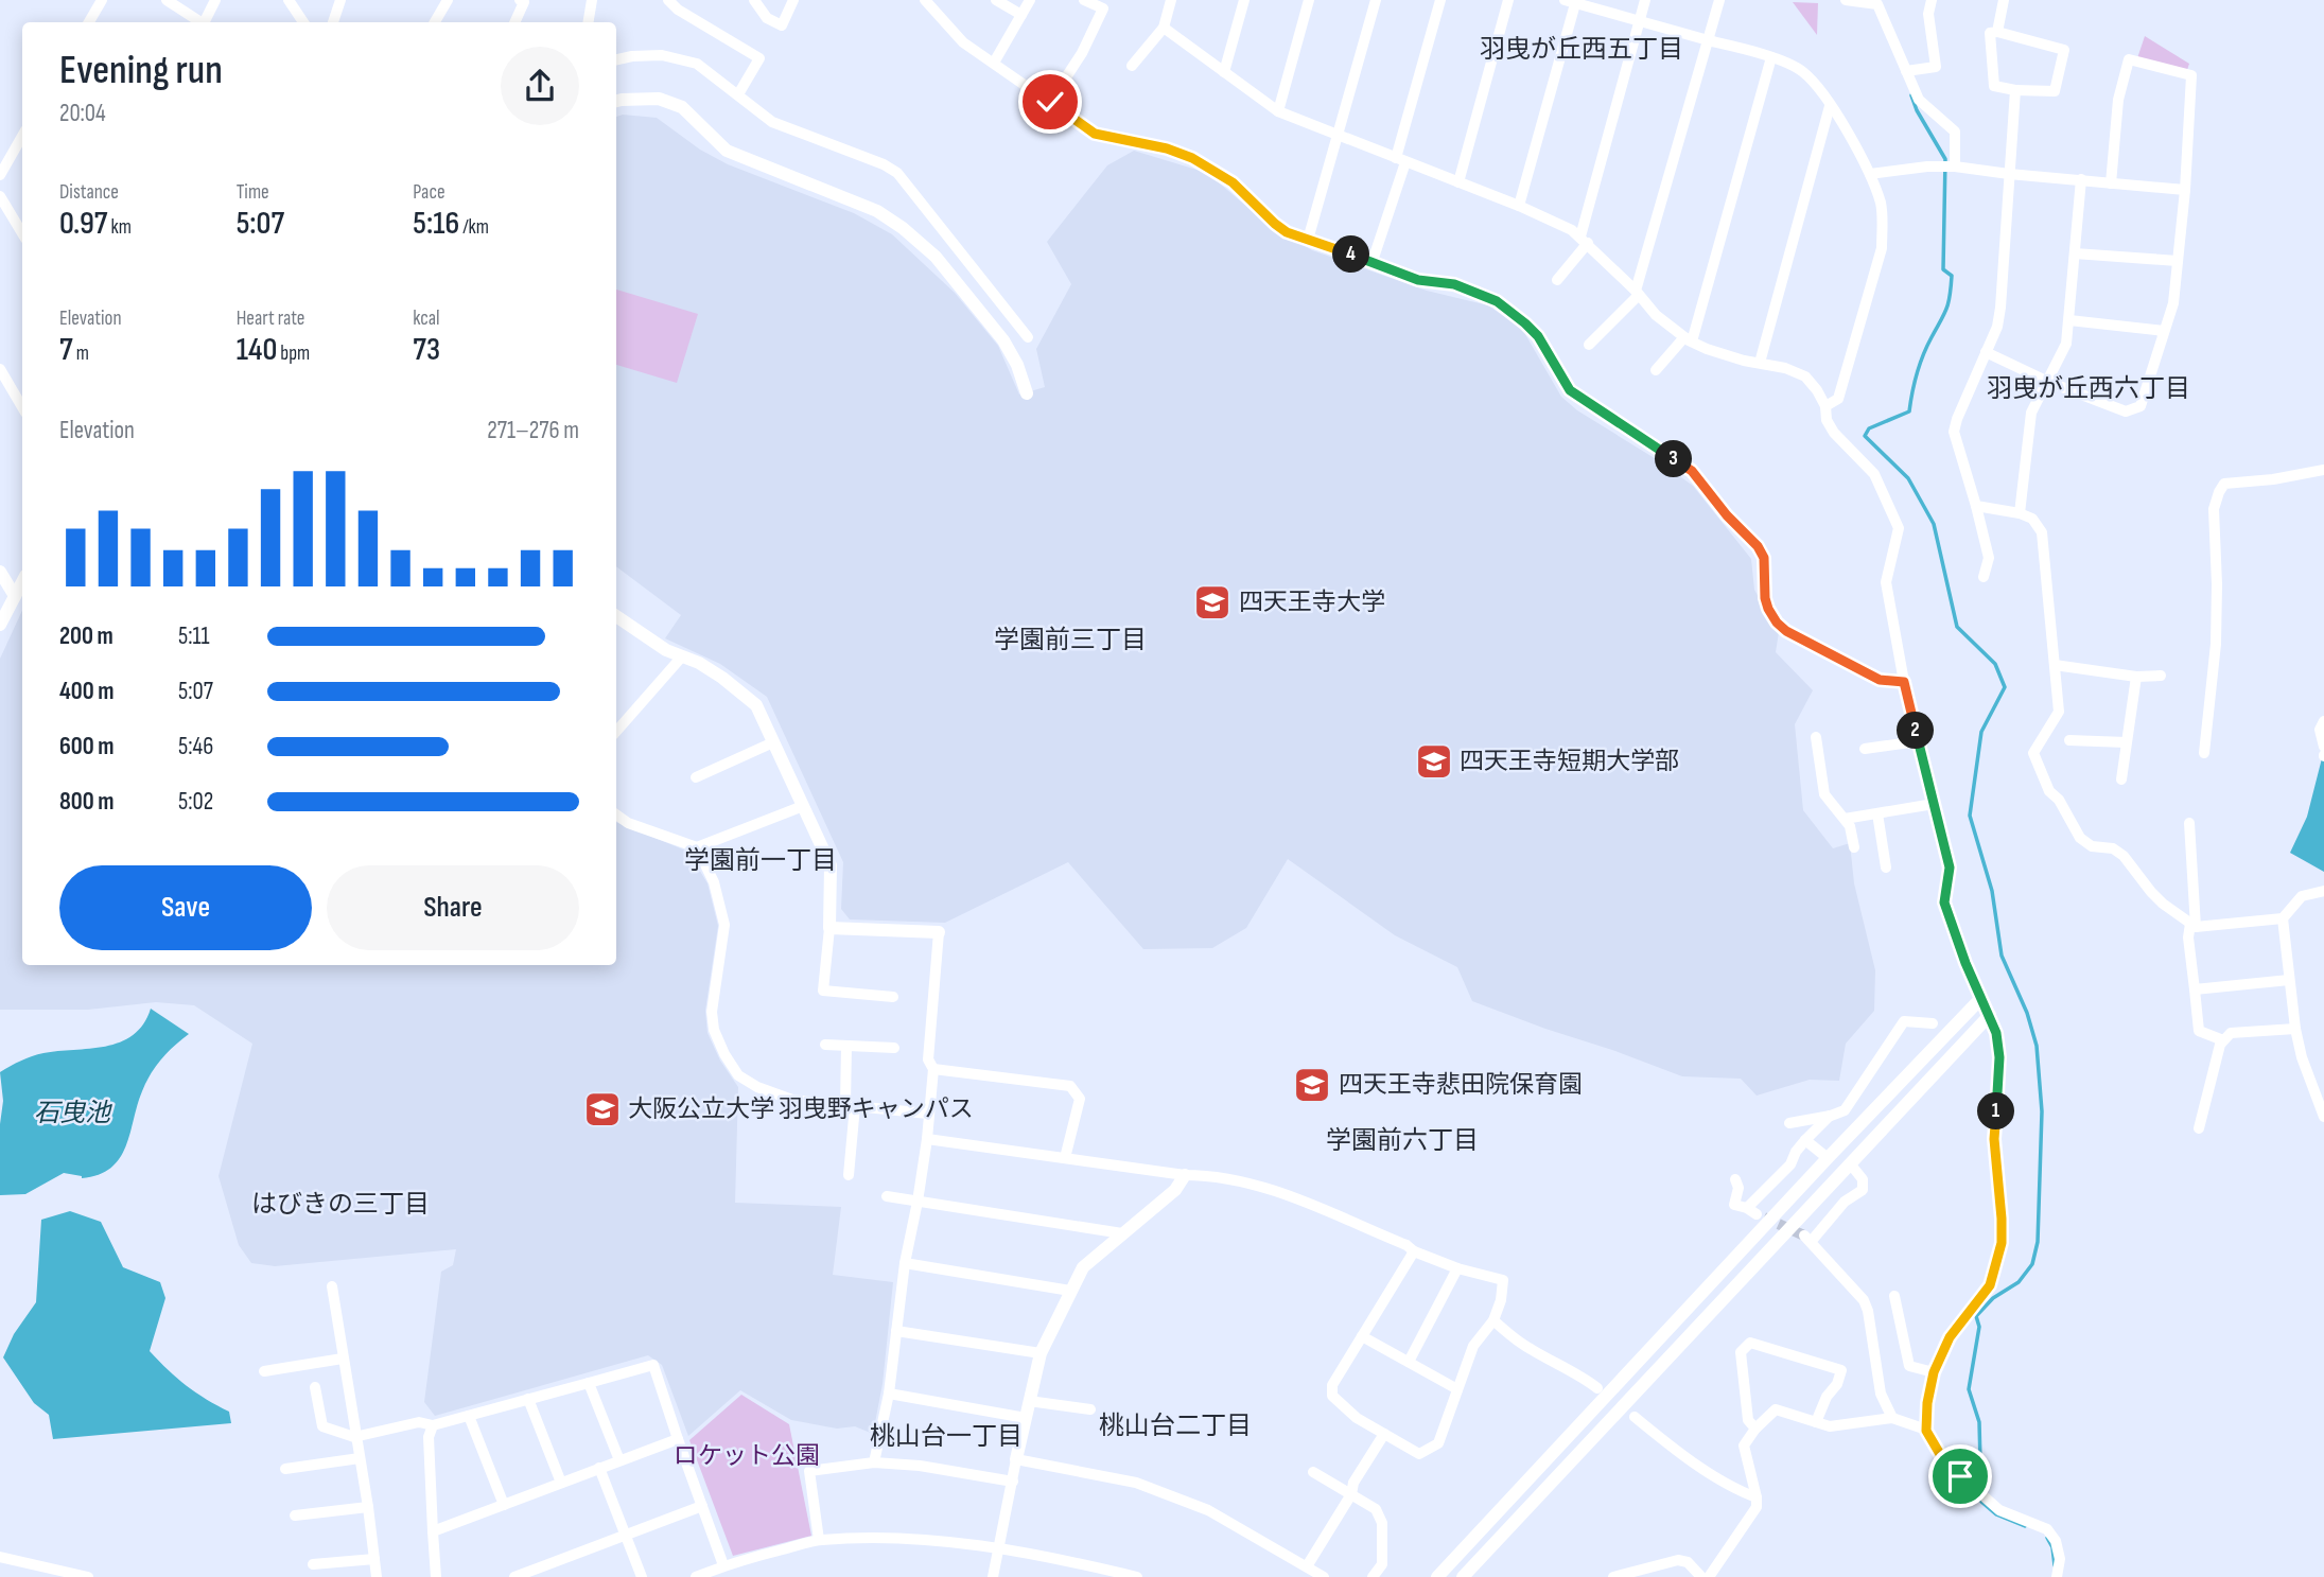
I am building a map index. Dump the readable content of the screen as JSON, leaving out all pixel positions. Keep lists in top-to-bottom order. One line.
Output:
{"districts":["羽曳が丘西五丁目","羽曳が丘西六丁目","学園前三丁目","学園前一丁目","学園前六丁目","はびきの三丁目","桃山台二丁目","桃山台一丁目"],"water":["石曳池"],"parks":["ロケット公園"],"places":{"school or university":["四天王寺大学","四天王寺短期大学部","四天王寺悲田院保育園","大阪公立大学 羽曳野キャンパス"]},"page":{"heading":["Evening run","20:04"],"stats":[["Distance","0.97 km"],["Time","5:07"],["Pace","5:16 /km"],["Elevation","7 m"],["Heart rate","140 bpm"],["kcal","73"]],"pins":["4","3","2","1"],"chart":["Elevation","271–276 m"],"list":[{"name":"200 m","note":"5:11"},{"name":"400 m","note":"5:07"},{"name":"600 m","note":"5:46"},{"name":"800 m","note":"5:02"}],"buttons":["Save","Share"]}}
